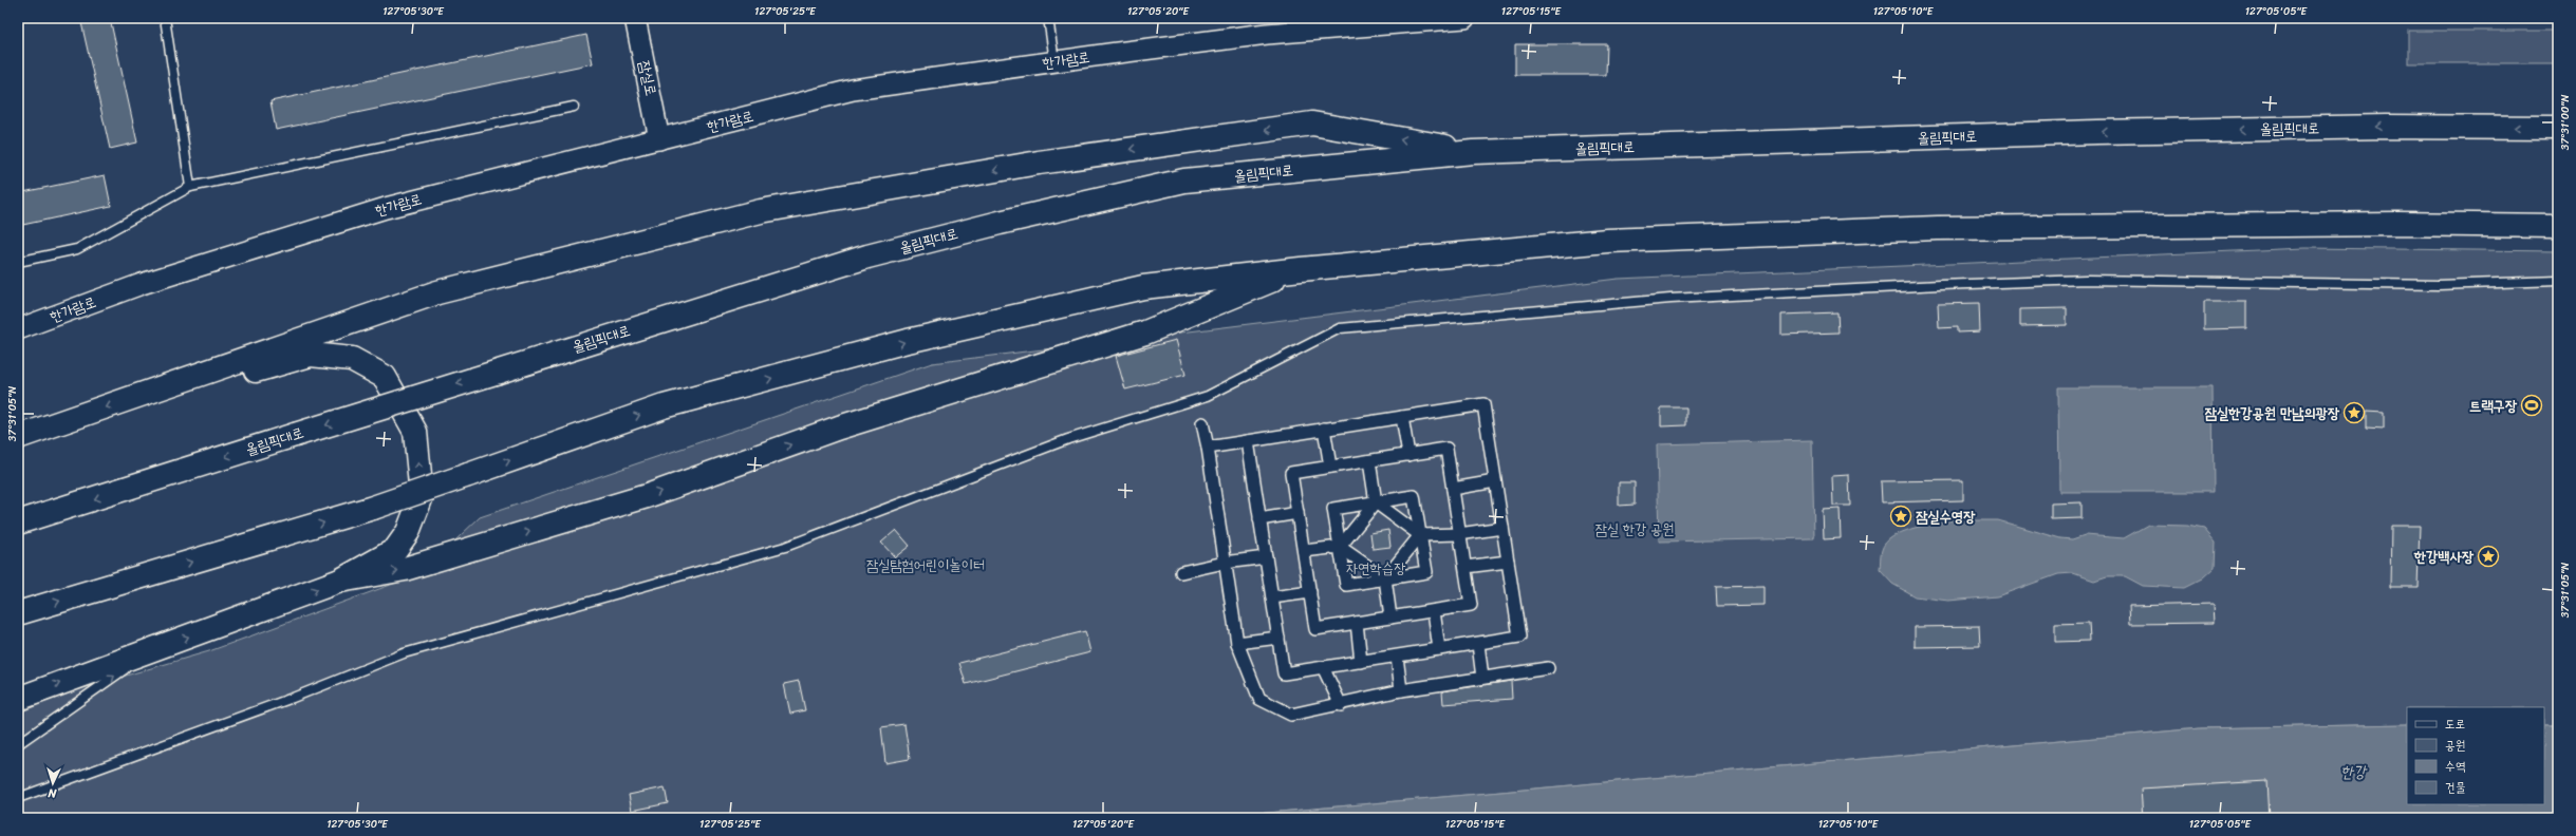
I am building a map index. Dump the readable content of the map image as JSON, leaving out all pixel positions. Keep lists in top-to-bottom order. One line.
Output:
{"streets":{"highway":["올림픽대로"],"street":["한가람로","잠실로"]},"crossings":[["한가람로","잠실로"]],"water":["한강"],"parks":["잠실 한강 공원","잠실탐험어린이놀이터","자연학습장"],"places":{"sports":["트랙구장"],"place":["잠실한강공원 만남의광장","잠실수영장","한강백사장"]},"legend":["도로","공원","수역","건물"],"north":"bottom","coordinates":["127°05'30\"E","127°05'25\"E","127°05'20\"E","127°05'15\"E","127°05'10\"E","127°05'05\"E","37°31'00\"N","37°31'05\"N"]}
